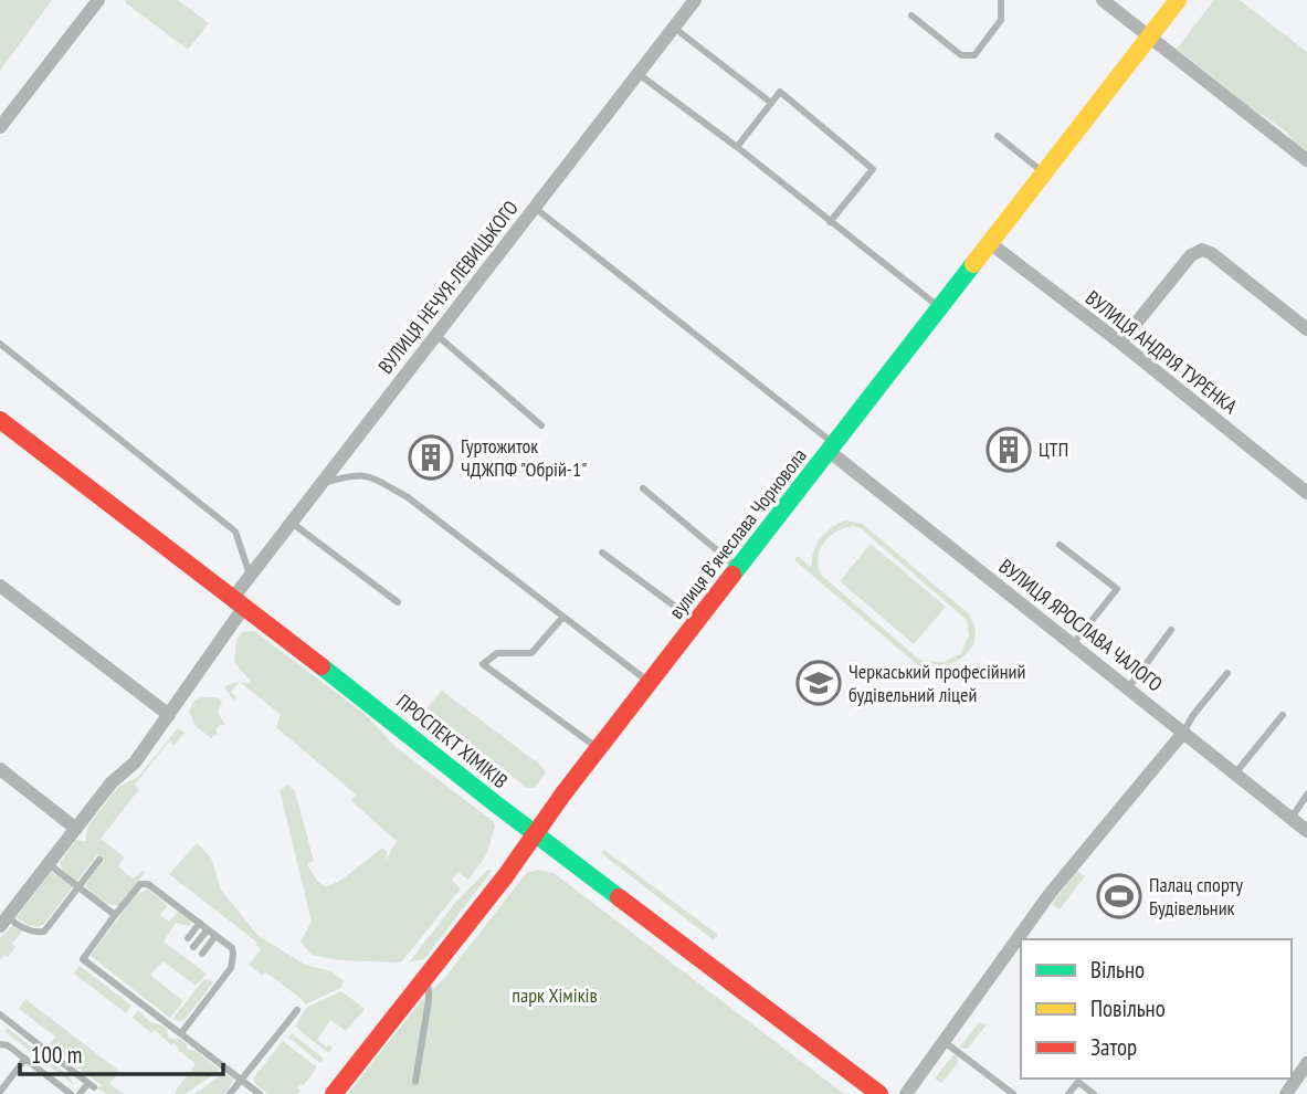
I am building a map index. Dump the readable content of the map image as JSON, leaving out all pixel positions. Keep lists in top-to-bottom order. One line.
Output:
{"streets":{"main road":["вулиця Вʼячеслава Чорновола","ПРОСПЕКТ ХІМІКІВ"],"street":["ВУЛИЦЯ НЕЧУЯ-ЛЕВИЦЬКОГО","ВУЛИЦЯ АНДРІЯ ТУРЕНКА","ВУЛИЦЯ ЯРОСЛАВА ЧАЛОГО"]},"crossings":[["ВУЛИЦЯ НЕЧУЯ-ЛЕВИЦЬКОГО","ПРОСПЕКТ ХІМІКІВ"],["ВУЛИЦЯ АНДРІЯ ТУРЕНКА","вулиця Вʼячеслава Чорновола"],["вулиця Вʼячеслава Чорновола","ВУЛИЦЯ ЯРОСЛАВА ЧАЛОГО"],["вулиця Вʼячеслава Чорновола","ПРОСПЕКТ ХІМІКІВ"]],"parks":["парк Хіміків"],"places":{"building":["ЦТП","Гуртожиток ЧДЖПФ \"Обрій-1\""],"school or university":["Черкаський професійний будівельний ліцей"],"sports":["Палац спорту Будівельник"]},"legend":["Вільно","Повільно","Затор"],"scale_bar":"100 m"}
